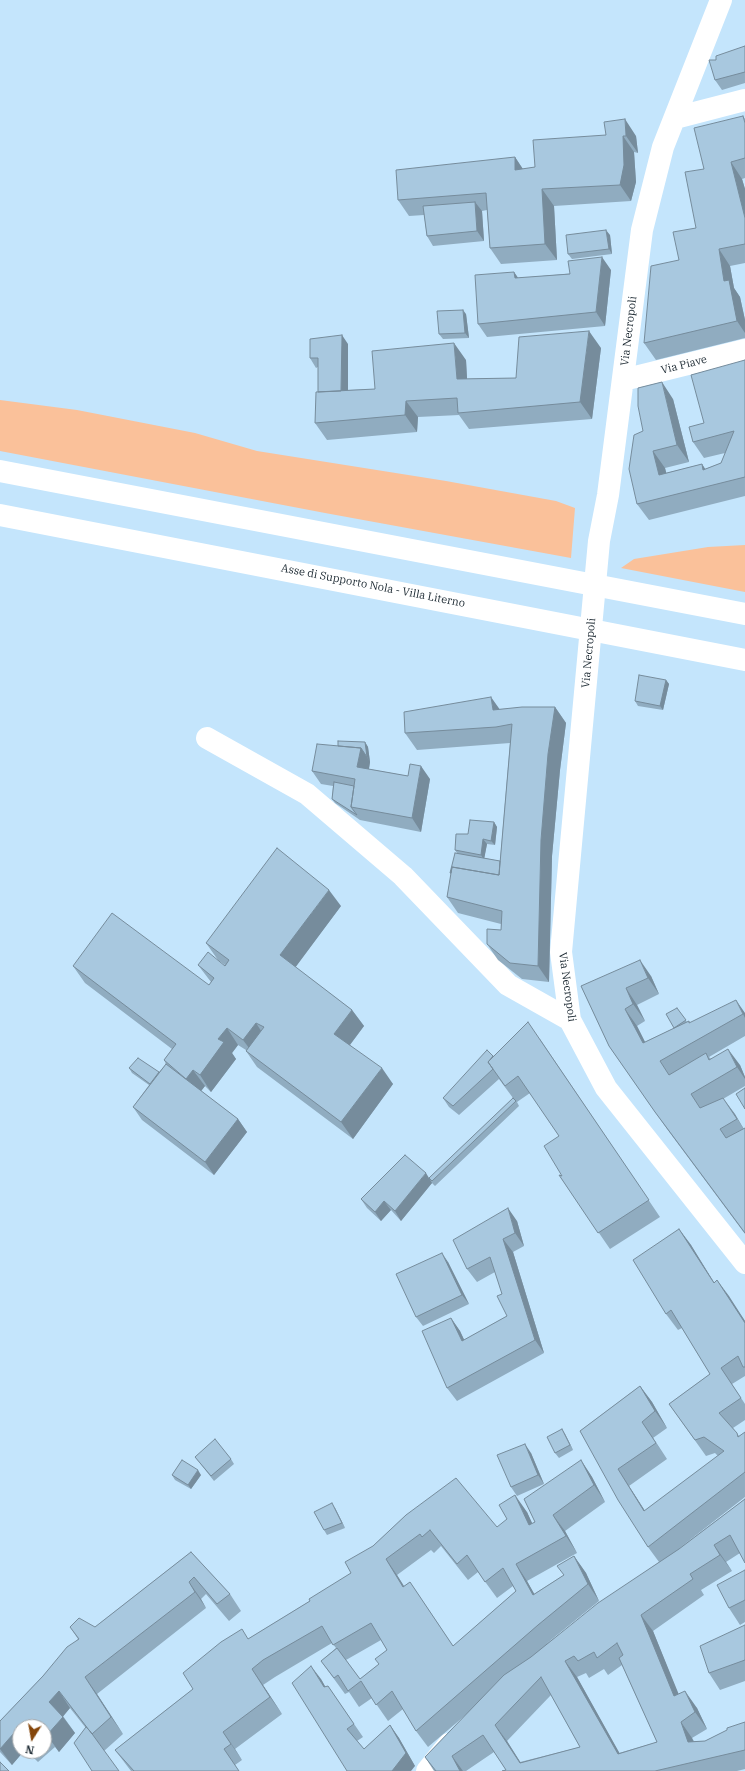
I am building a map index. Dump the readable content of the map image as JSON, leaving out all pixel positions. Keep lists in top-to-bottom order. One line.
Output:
{"streets":{"main road":["Via Necropoli","Via Piave","Asse di Supporto Nola - Villa Literno"]},"crossings":[["Via Necropoli","Via Piave"]],"north":"bottom"}
